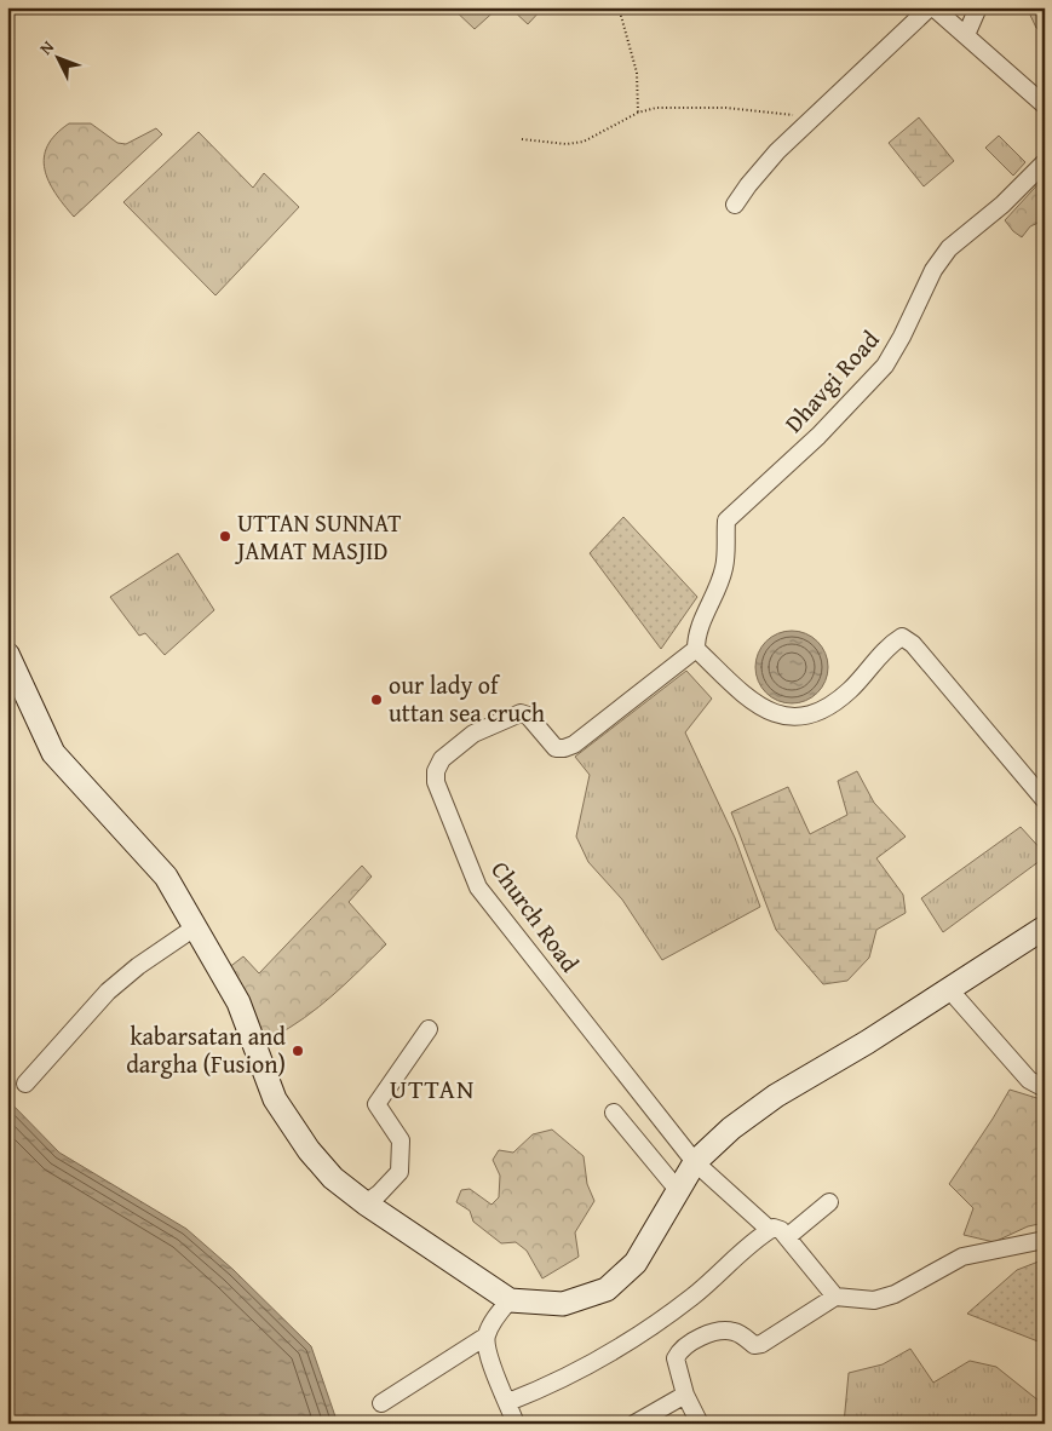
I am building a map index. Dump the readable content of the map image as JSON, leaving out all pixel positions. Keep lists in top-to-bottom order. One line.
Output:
{"streets":{"street":["Dhavgi Road","Church Road"]},"crossings":[["Dhavgi Road","Church Road"]],"districts":["UTTAN"],"places":["UTTAN SUNNAT JAMAT MASJID","our lady of uttan sea cruch","kabarsatan and dargha (Fusion)"],"north":"top left"}
